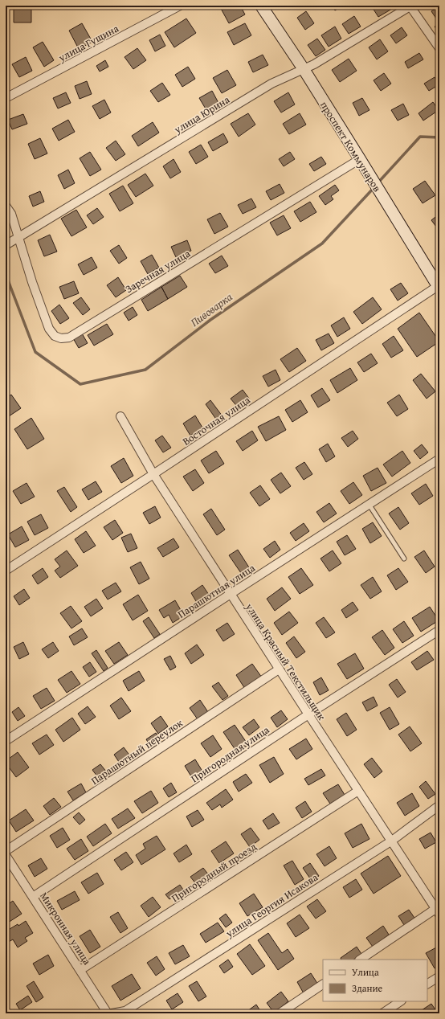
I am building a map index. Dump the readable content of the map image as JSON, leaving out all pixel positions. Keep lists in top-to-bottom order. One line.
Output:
{"streets":{"street":["улица Гущина","улица Юрина","проспект Коммунаров","Заречная улица","Восточная улица","Парашютная улица","улица Красный Текстильщик","Парашютный переулок","Пригородная улица","Пригородный проезд","улица Георгия Исакова","Микронная улица"]},"crossings":[["улица Юрина","проспект Коммунаров"],["улица Юрина","Заречная улица"],["проспект Коммунаров","Заречная улица"],["проспект Коммунаров","Восточная улица"],["Восточная улица","улица Красный Текстильщик"],["Парашютная улица","улица Красный Текстильщик"],["улица Красный Текстильщик","Парашютный переулок"],["улица Красный Текстильщик","Пригородная улица"],["улица Красный Текстильщик","Пригородный проезд"],["улица Красный Текстильщик","улица Георгия Исакова"],["Пригородная улица","Микронная улица"],["Пригородный проезд","Микронная улица"]],"water":["Пивоварка"],"legend":["Улица","Здание"]}
